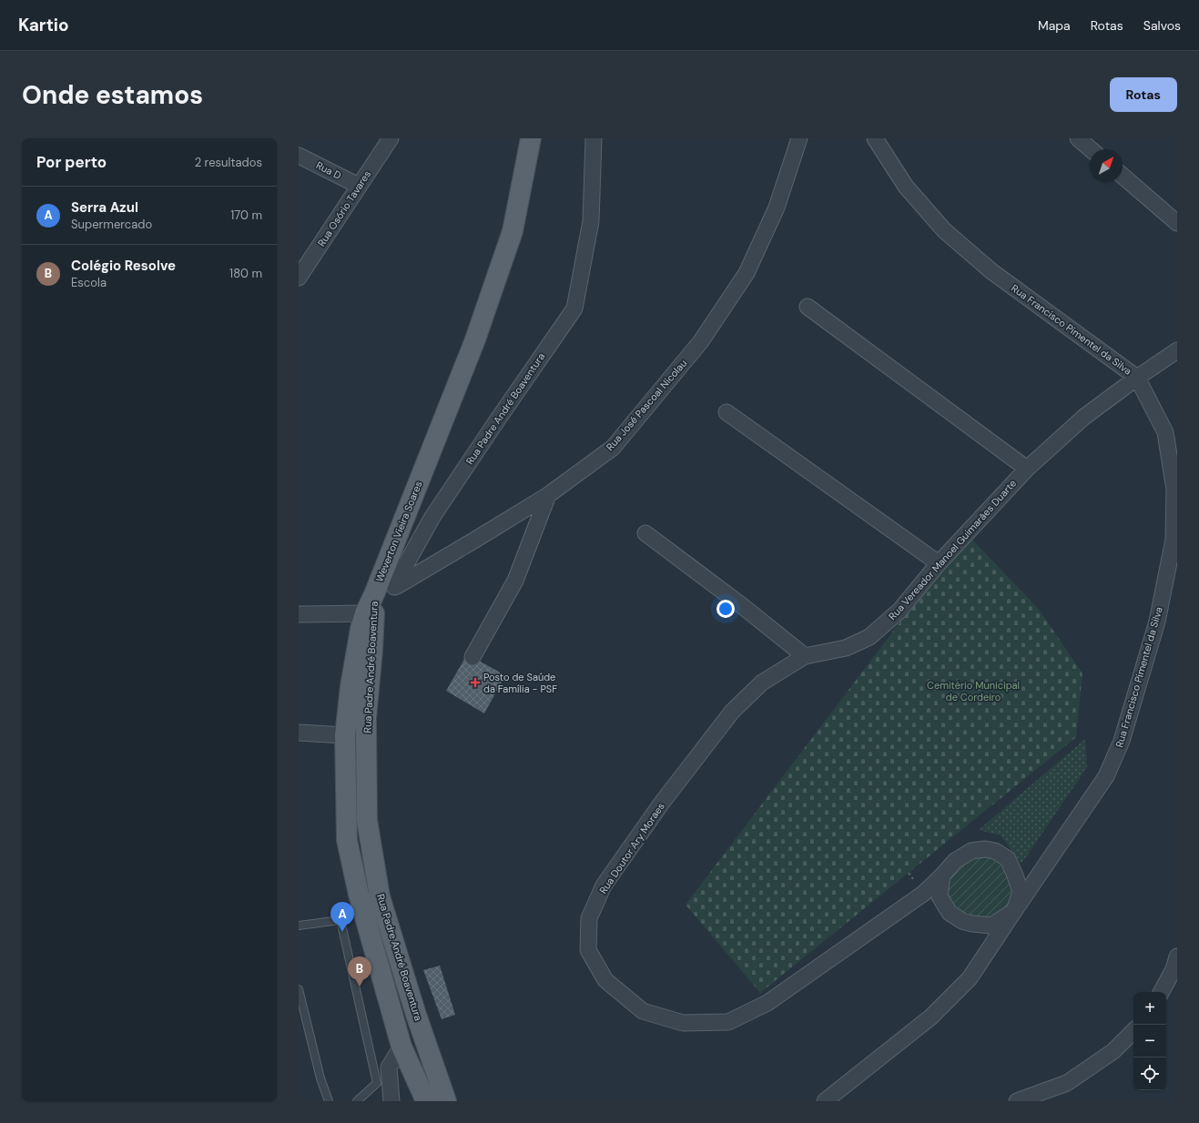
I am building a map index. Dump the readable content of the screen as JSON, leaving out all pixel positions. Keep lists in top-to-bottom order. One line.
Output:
{"streets":{"main road":["Rua Padre André Boaventura","Weverton Vieira Soares"],"street":["Rua D","Rua Osório Tavares","Rua Francisco Pimentel da Silva","Rua José Pascoal Nicolau","Rua Vereador Manoel Guimarães Duarte","Rua Doutor Ary Moraes"]},"crossings":[["Rua D","Rua Osório Tavares"],["Rua Francisco Pimentel da Silva","Rua Vereador Manoel Guimarães Duarte"],["Rua Francisco Pimentel da Silva","Rua Doutor Ary Moraes"],["Rua José Pascoal Nicolau","Rua Padre André Boaventura"],["Rua Padre André Boaventura","Weverton Vieira Soares"],["Rua Vereador Manoel Guimarães Duarte","Rua Doutor Ary Moraes"]],"parks":["Cemitério Municipal de Cordeiro"],"places":{"health":["Posto de Saúde da Família - PSF"]},"north":"top right","page":{"header":"Kartio","nav":["Mapa","Rotas","Salvos"],"buttons":"Rotas","title":"Onde estamos","heading":["Por perto","2 resultados"],"list":[{"mark":"A","name":"Serra Azul","note":"Supermercado","value":"170 m"},{"mark":"B","name":"Colégio Resolve","note":"Escola","value":"180 m"}],"pins":["A","B"],"map_buttons":["+","−"]}}
